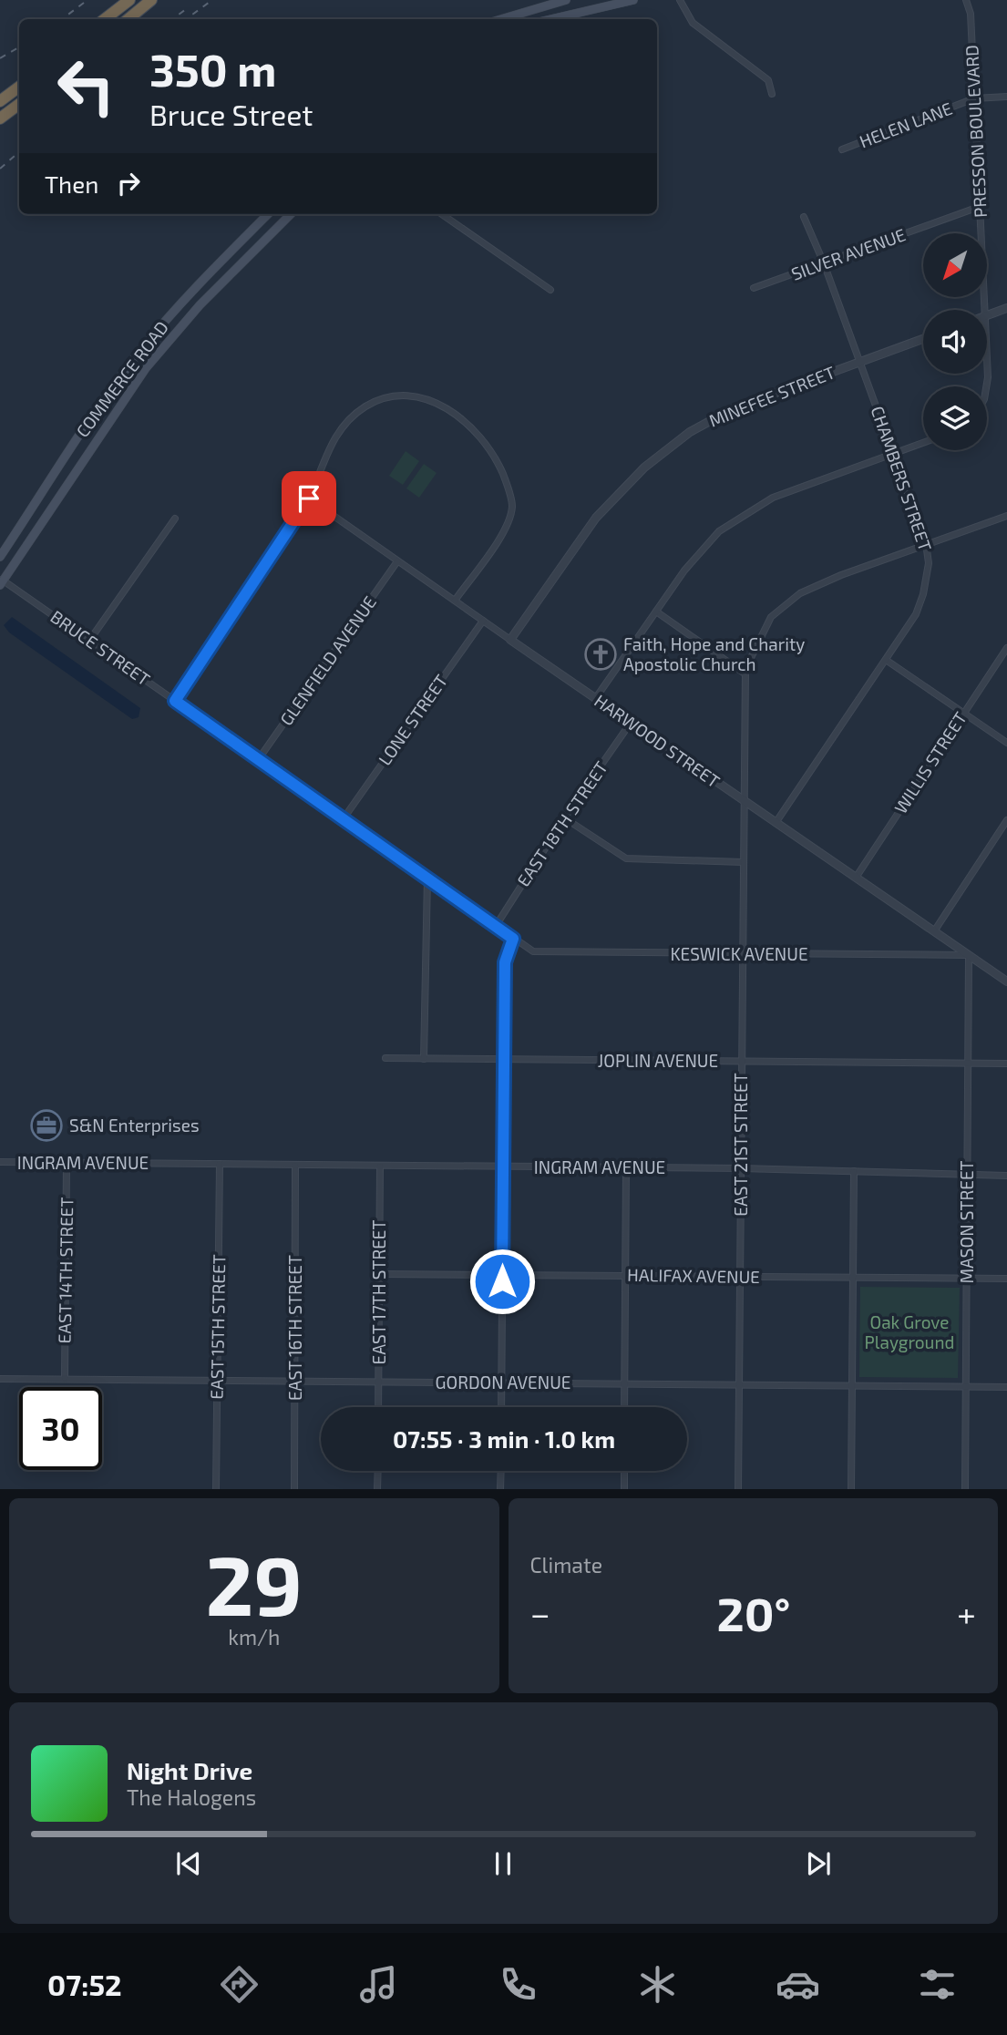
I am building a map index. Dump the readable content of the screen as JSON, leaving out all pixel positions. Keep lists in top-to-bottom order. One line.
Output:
{"streets":{"main road":["COMMERCE ROAD"],"street":["HELEN LANE","PRESSON BOULEVARD","SILVER AVENUE","MINEFEE STREET","CHAMBERS STREET","BRUCE STREET","GLENFIELD AVENUE","LONE STREET","HARWOOD STREET","WILLIS STREET","EAST 18TH STREET","KESWICK AVENUE","JOPLIN AVENUE","EAST 21ST STREET","INGRAM AVENUE","MASON STREET","EAST 14TH STREET","HALIFAX AVENUE","EAST 17TH STREET","EAST 15TH STREET","EAST 16TH STREET","GORDON AVENUE"]},"crossings":[["HELEN LANE","PRESSON BOULEVARD"],["PRESSON BOULEVARD","SILVER AVENUE"],["SILVER AVENUE","CHAMBERS STREET"],["COMMERCE ROAD","BRUCE STREET"],["MINEFEE STREET","CHAMBERS STREET"],["MINEFEE STREET","HARWOOD STREET"],["CHAMBERS STREET","HARWOOD STREET"],["BRUCE STREET","GLENFIELD AVENUE"],["BRUCE STREET","LONE STREET"],["BRUCE STREET","EAST 18TH STREET"],["BRUCE STREET","KESWICK AVENUE"],["GLENFIELD AVENUE","HARWOOD STREET"],["LONE STREET","HARWOOD STREET"],["HARWOOD STREET","WILLIS STREET"],["HARWOOD STREET","EAST 18TH STREET"],["HARWOOD STREET","KESWICK AVENUE"],["HARWOOD STREET","EAST 21ST STREET"],["HARWOOD STREET","MASON STREET"],["KESWICK AVENUE","EAST 21ST STREET"],["KESWICK AVENUE","MASON STREET"],["JOPLIN AVENUE","EAST 21ST STREET"],["JOPLIN AVENUE","MASON STREET"],["EAST 21ST STREET","INGRAM AVENUE"],["EAST 21ST STREET","HALIFAX AVENUE"],["EAST 21ST STREET","GORDON AVENUE"],["INGRAM AVENUE","MASON STREET"],["INGRAM AVENUE","EAST 14TH STREET"],["INGRAM AVENUE","EAST 17TH STREET"],["INGRAM AVENUE","EAST 15TH STREET"],["INGRAM AVENUE","EAST 16TH STREET"],["MASON STREET","HALIFAX AVENUE"],["MASON STREET","GORDON AVENUE"],["EAST 14TH STREET","GORDON AVENUE"],["HALIFAX AVENUE","EAST 17TH STREET"],["EAST 17TH STREET","GORDON AVENUE"],["EAST 15TH STREET","GORDON AVENUE"],["EAST 16TH STREET","GORDON AVENUE"]],"parks":["Oak Grove Playground"],"places":{"church":["Faith, Hope and Charity Apostolic Church"],"office":["S&N Enterprises"]},"north":"bottom left","page":{"turn":["350 m","Bruce Street"],"then":"Then","limit":"30","trip":"07:55 · 3 min · 1.0 km","tile":[["29","km/h"],"Climate"],"heat":["−","20°","+"],"song":["Night Drive","The Halogens"],"tabs":"07:52"}}
